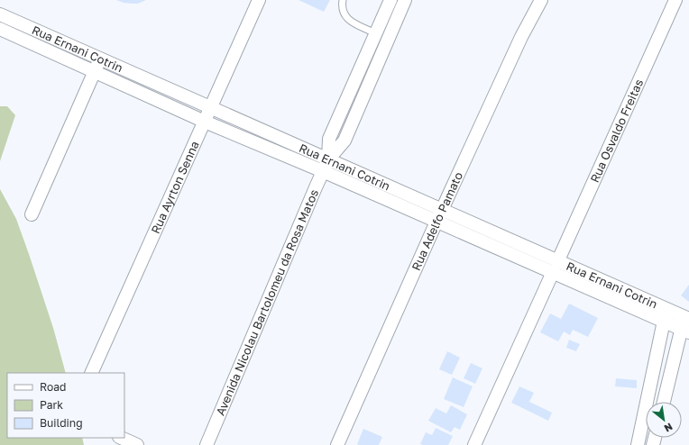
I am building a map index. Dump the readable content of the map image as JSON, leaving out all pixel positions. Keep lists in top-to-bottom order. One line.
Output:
{"streets":{"street":["Rua Ernani Cotrin","Rua Osvaldo Freitas","Rua Ayrton Senna","Rua Adelfo Pamato","Avenida Nicolau Bartolomeu da Rosa Matos"]},"crossings":[["Rua Ernani Cotrin","Rua Osvaldo Freitas"],["Rua Ernani Cotrin","Rua Ayrton Senna"],["Rua Ernani Cotrin","Rua Adelfo Pamato"],["Rua Ernani Cotrin","Avenida Nicolau Bartolomeu da Rosa Matos"]],"legend":["Road","Park","Building"],"north":"bottom right"}
